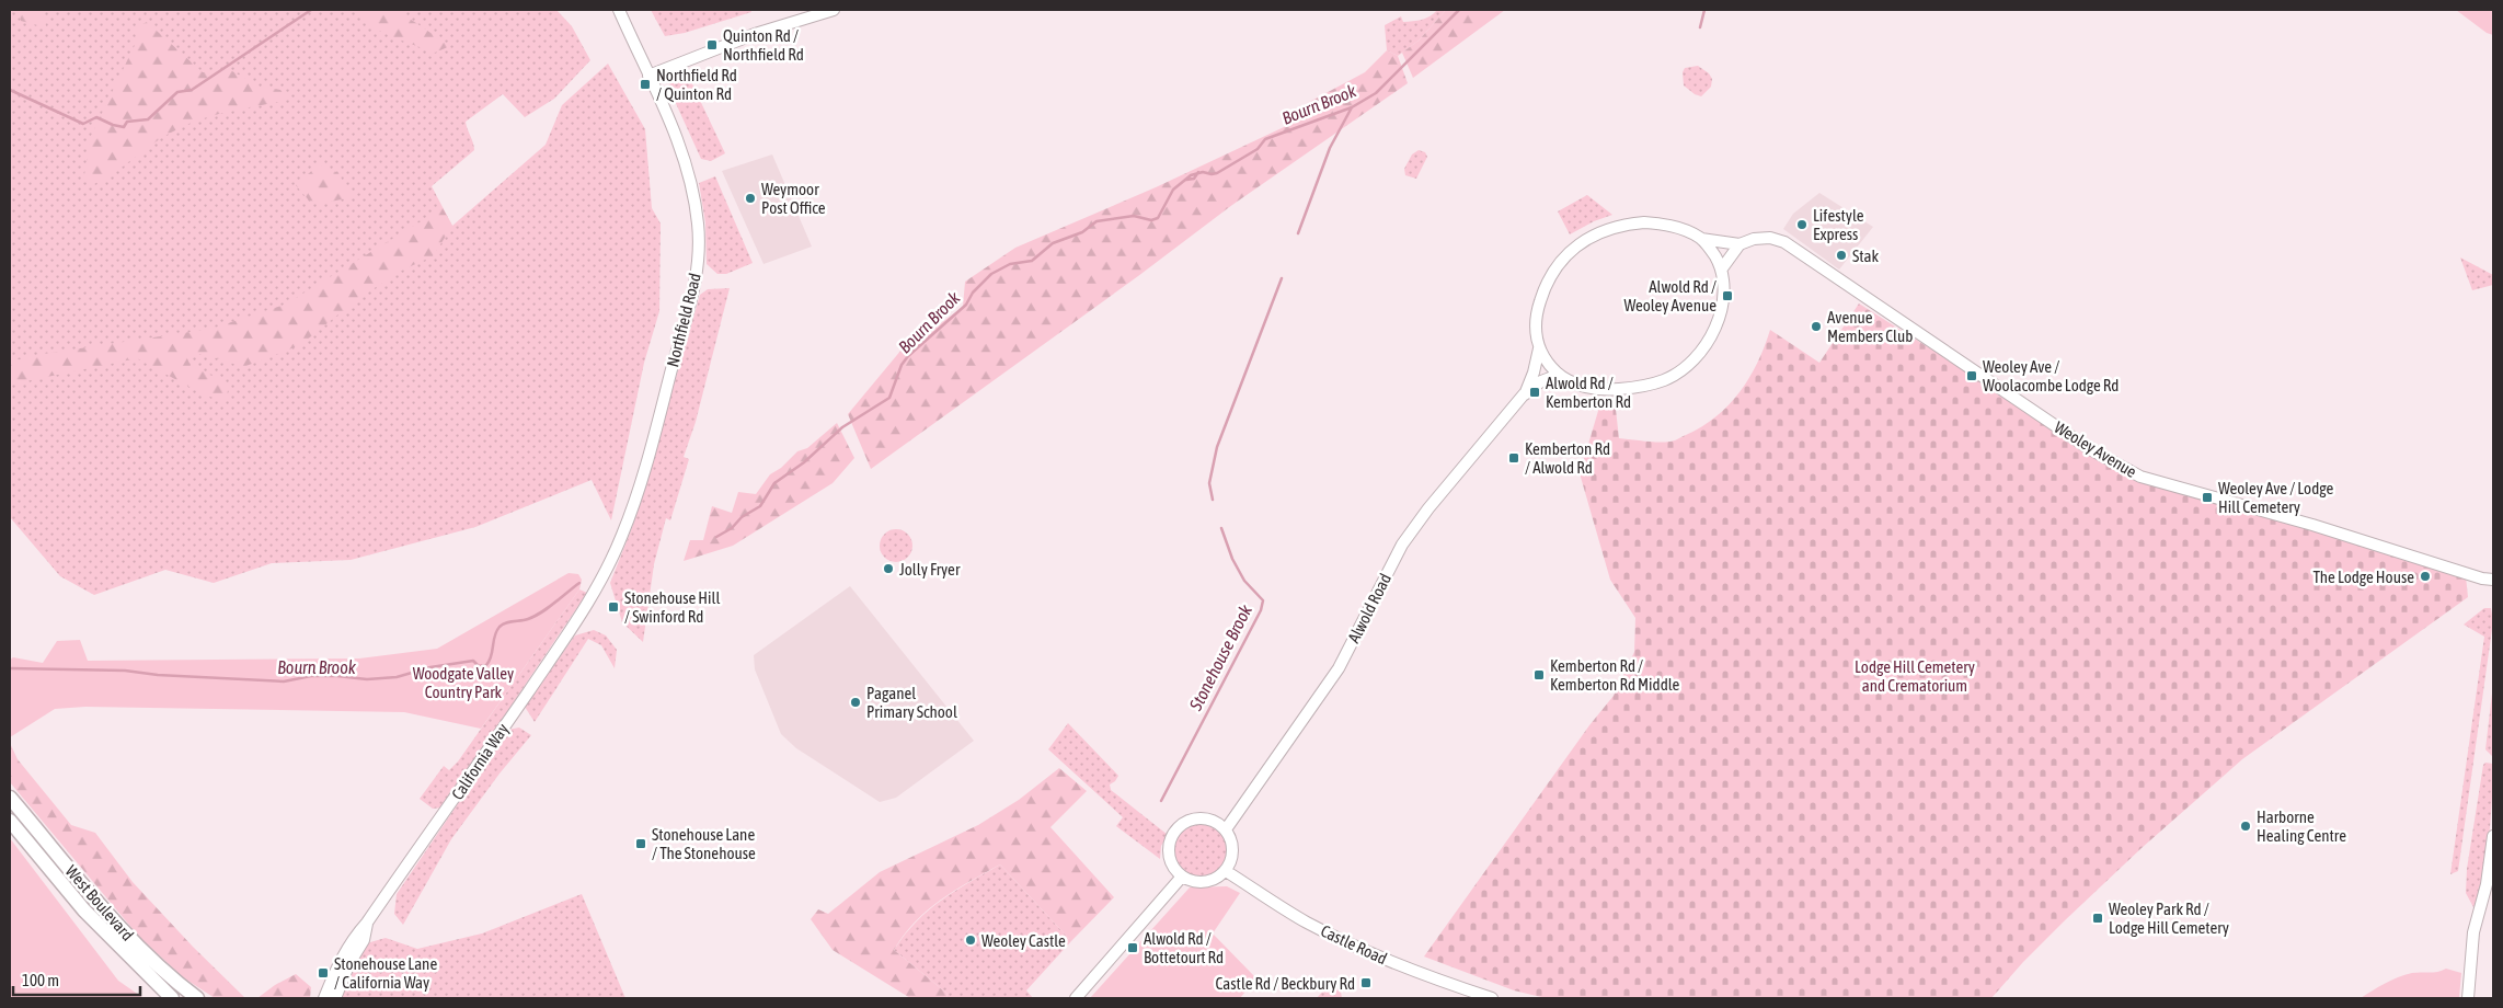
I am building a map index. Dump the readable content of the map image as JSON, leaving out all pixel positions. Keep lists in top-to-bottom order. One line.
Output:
{"streets":{"main road":["West Boulevard"],"street":["Northfield Road","Weoley Avenue","Alwold Road","California Way","Castle Road"]},"crossings":[["Northfield Road","California Way"],["Weoley Avenue","Alwold Road"],["Alwold Road","Castle Road"]],"water":["Bourn Brook","Stonehouse Brook"],"parks":["Lodge Hill Cemetery and Crematorium","Woodgate Valley Country Park"],"places":{"transit":["Quinton Rd / Northfield Rd","Northfield Rd / Quinton Rd","Alwold Rd / Weoley Avenue","Weoley Ave / Woolacombe Lodge Rd","Alwold Rd / Kemberton Rd","Kemberton Rd / Alwold Rd","Weoley Ave / Lodge Hill Cemetery","Stonehouse Hill / Swinford Rd","Kemberton Rd / Kemberton Rd Middle","Stonehouse Lane / The Stonehouse","Weoley Park Rd / Lodge Hill Cemetery","Alwold Rd / Bottetourt Rd","Stonehouse Lane / California Way","Castle Rd / Beckbury Rd"],"other":["Weymoor Post Office","Lifestyle Express","Stak","Avenue Members Club","Jolly Fryer","The Lodge House","Paganel Primary School","Harborne Healing Centre","Weoley Castle"]},"scale_bar":"100 m"}
